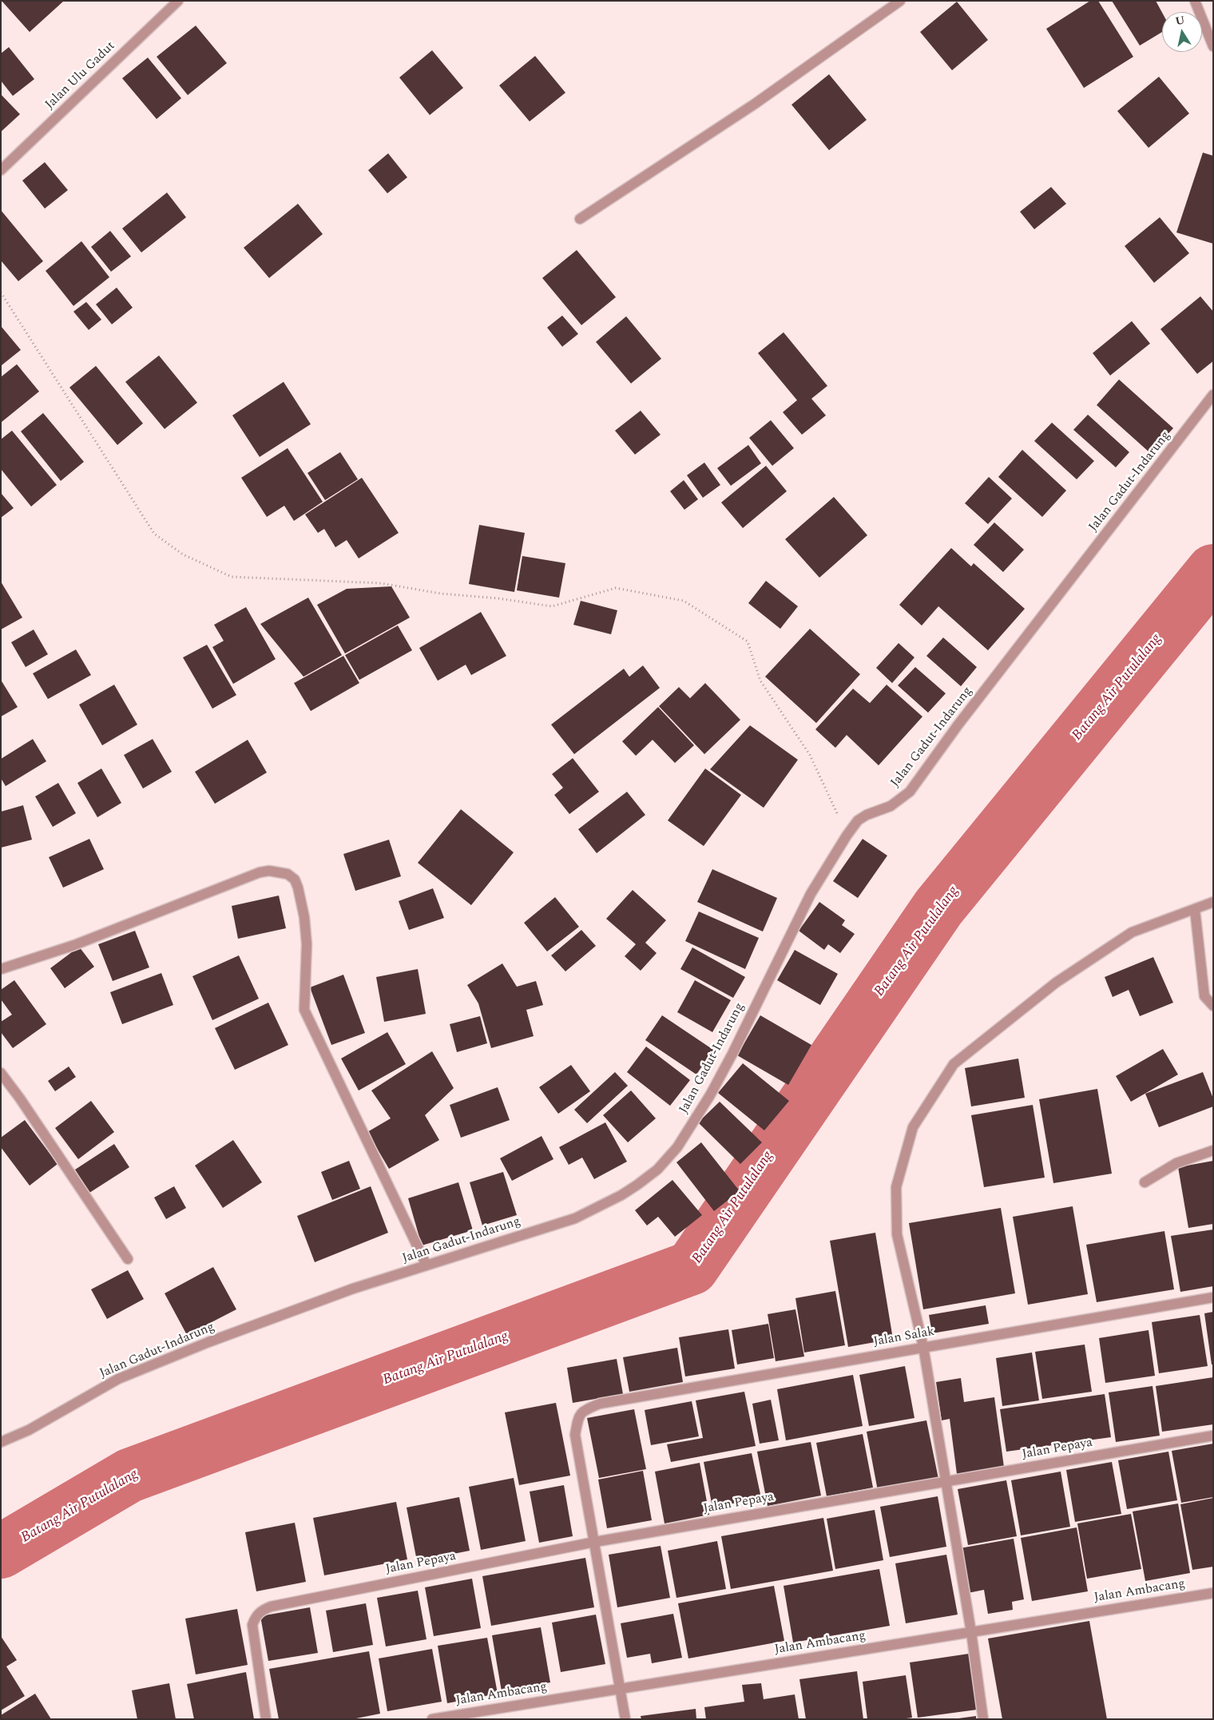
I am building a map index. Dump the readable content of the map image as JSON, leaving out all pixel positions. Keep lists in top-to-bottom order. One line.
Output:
{"streets":{"street":["Jalan Ulu Gadut","Jalan Gadut-Indarung","Jalan Salak","Jalan Pepaya","Jalan Ambacang"]},"crossings":[["Jalan Salak","Jalan Pepaya"],["Jalan Salak","Jalan Ambacang"]],"water":["Batang Air Putulalang"],"north":"top"}
